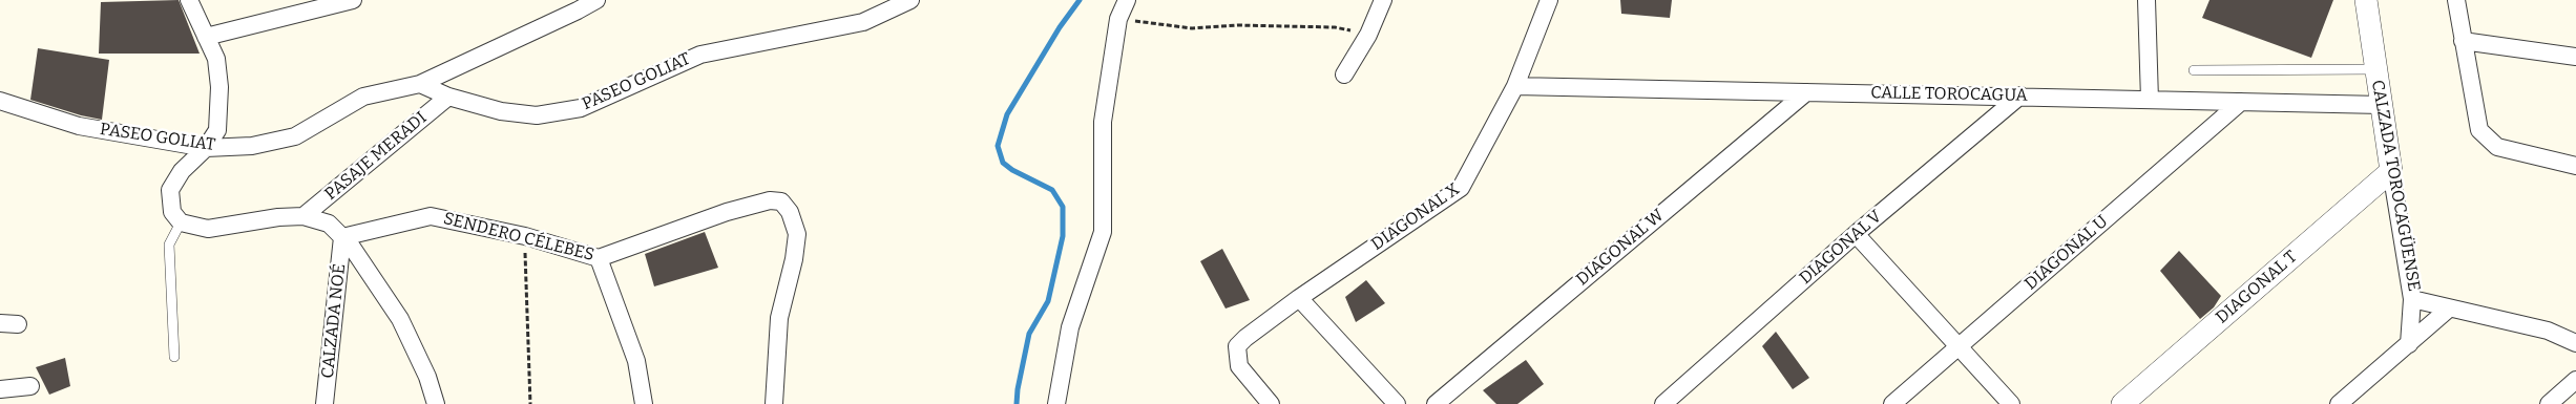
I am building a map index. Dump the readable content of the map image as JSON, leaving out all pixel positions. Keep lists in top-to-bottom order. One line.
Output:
{"streets":{"street":["PASEO GOLIAT","CALLE TOROCAGUA","PASAJE MERADI","CALZADA TOROCAGÜENSE","DIAGONAL X","SENDERO CÉLEBES","DIAGONAL W","DIAGONAL V","DIAGONAL U","DIAGONAL T","CALZADA NOÉ"]},"crossings":[["PASEO GOLIAT","PASAJE MERADI"],["CALLE TOROCAGUA","CALZADA TOROCAGÜENSE"],["CALLE TOROCAGUA","DIAGONAL X"],["CALLE TOROCAGUA","DIAGONAL W"],["CALLE TOROCAGUA","DIAGONAL V"],["CALLE TOROCAGUA","DIAGONAL U"],["CALZADA TOROCAGÜENSE","DIAGONAL T"],["SENDERO CÉLEBES","CALZADA NOÉ"]]}
